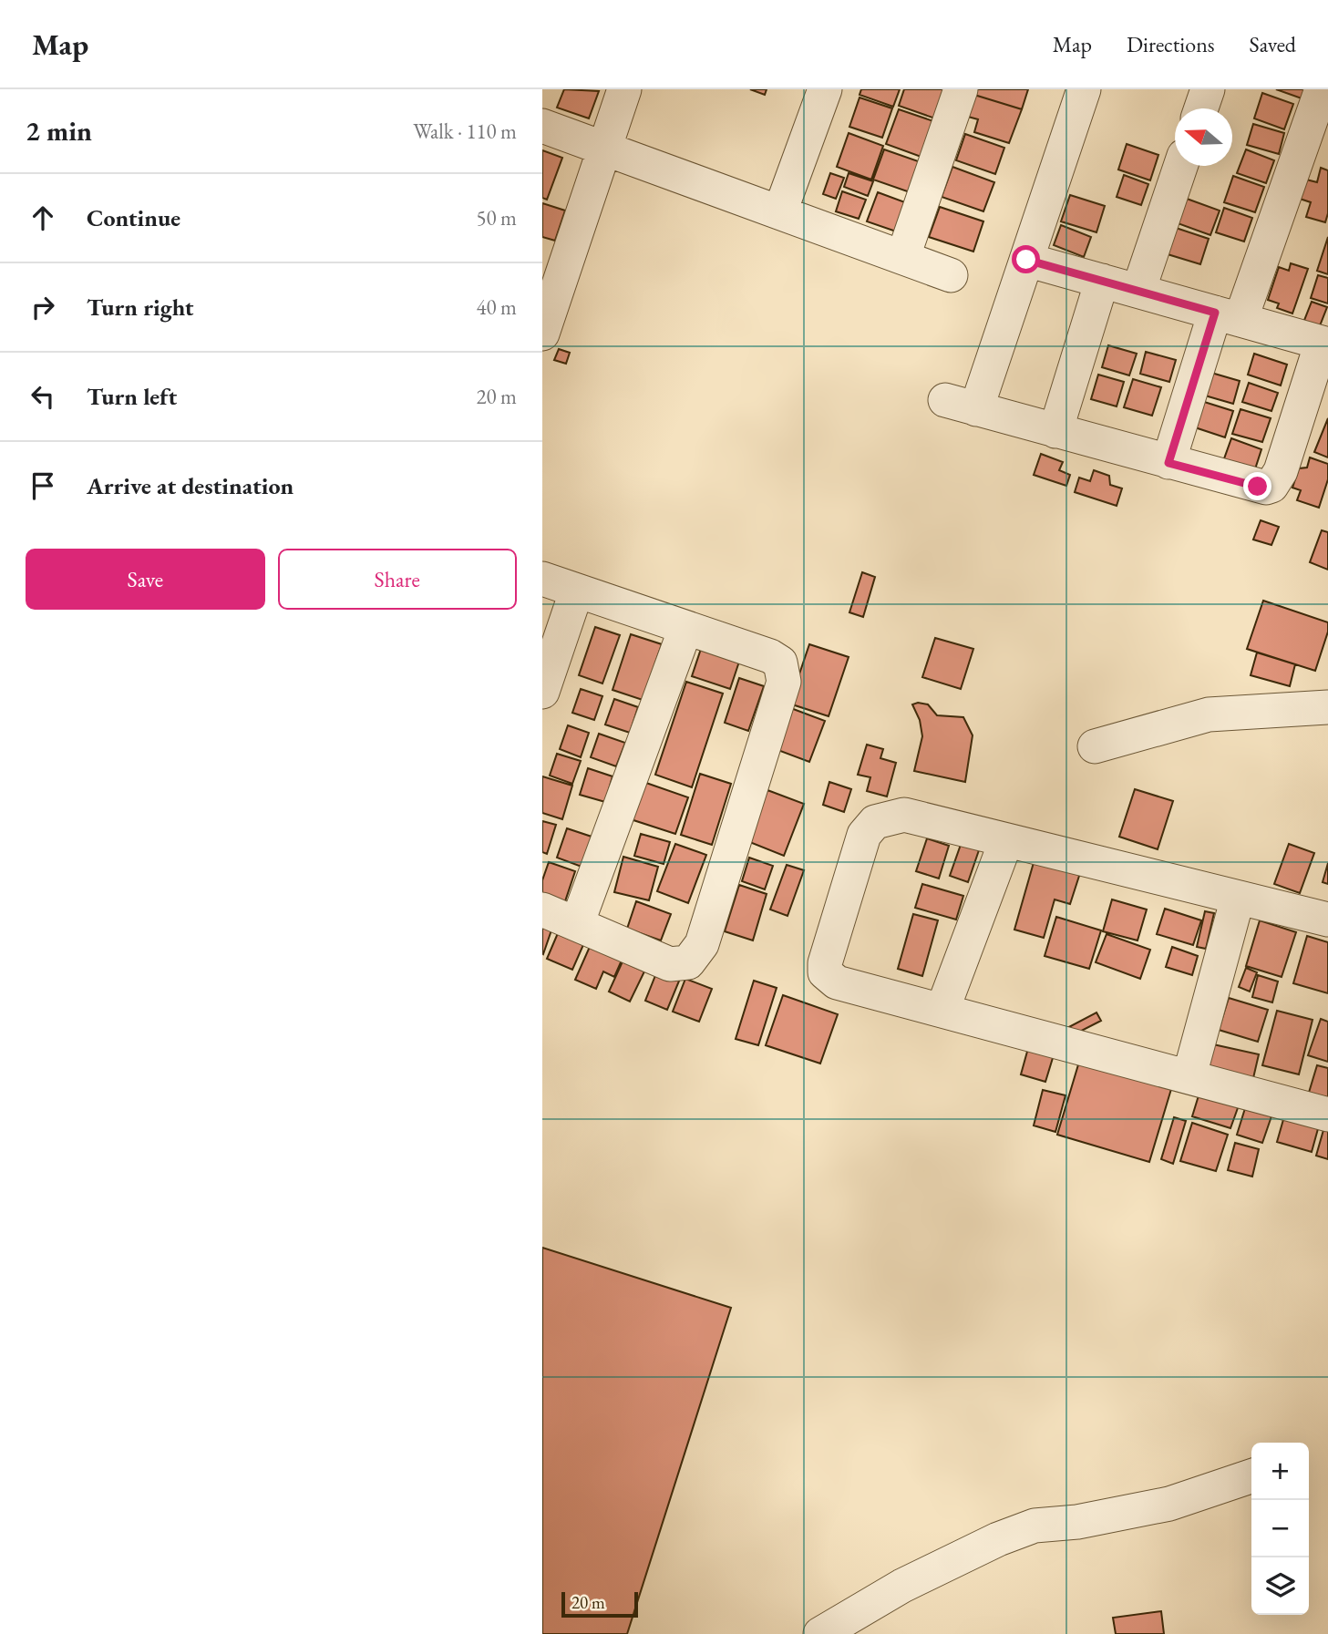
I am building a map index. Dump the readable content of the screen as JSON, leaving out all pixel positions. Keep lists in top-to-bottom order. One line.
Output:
{"scale_bar":"20 m","north":"left","page":{"header":"Map","nav":["Map","Directions","Saved"],"heading":["2 min","Walk · 110 m"],"list":[["Continue","50 m"],["Turn right","40 m"],["Turn left","20 m"],"Arrive at destination"],"buttons":["Save","Share"],"map_buttons":["+","−"],"scale":"20 m"}}
